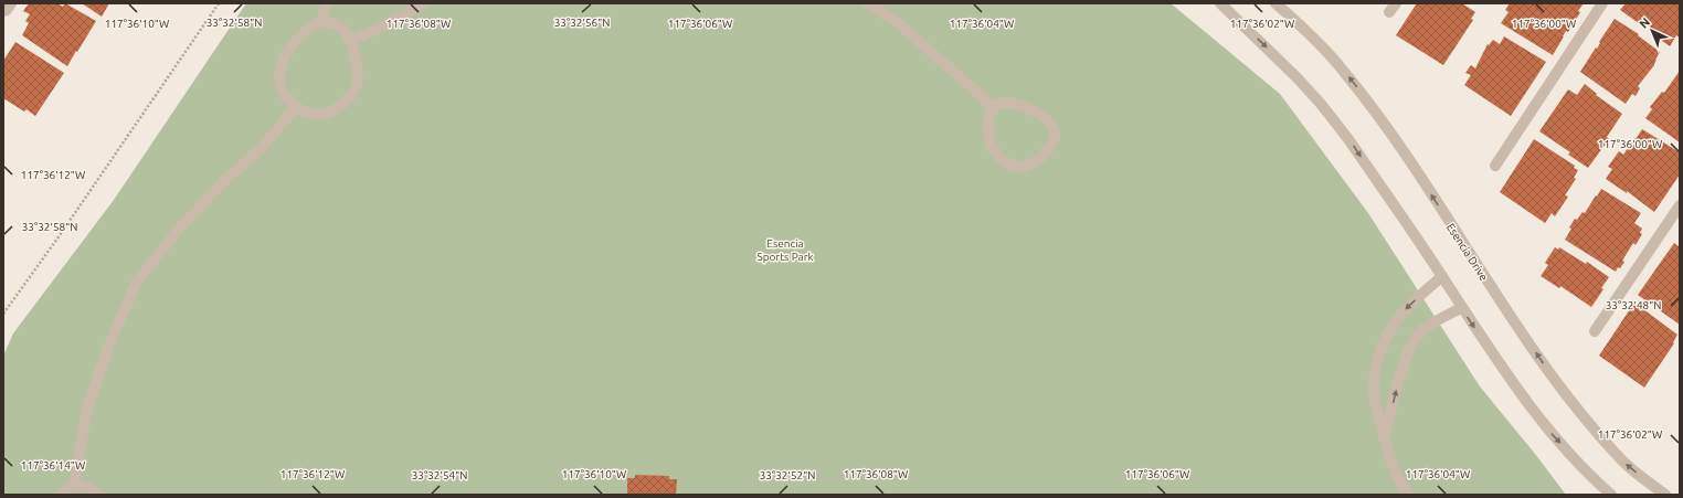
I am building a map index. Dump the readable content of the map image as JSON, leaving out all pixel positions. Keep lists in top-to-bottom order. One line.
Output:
{"streets":{"street":["Esencia Drive"]},"parks":["Esencia Sports Park"],"north":"top left","coordinates":["33°32'58\"N","33°32'56\"N","117°36'10\"W","117°36'08\"W","117°36'06\"W","117°36'04\"W","117°36'02\"W","117°36'00\"W","117°36'12\"W","33°32'48\"N","117°36'14\"W","33°32'54\"N","33°32'52\"N"]}
